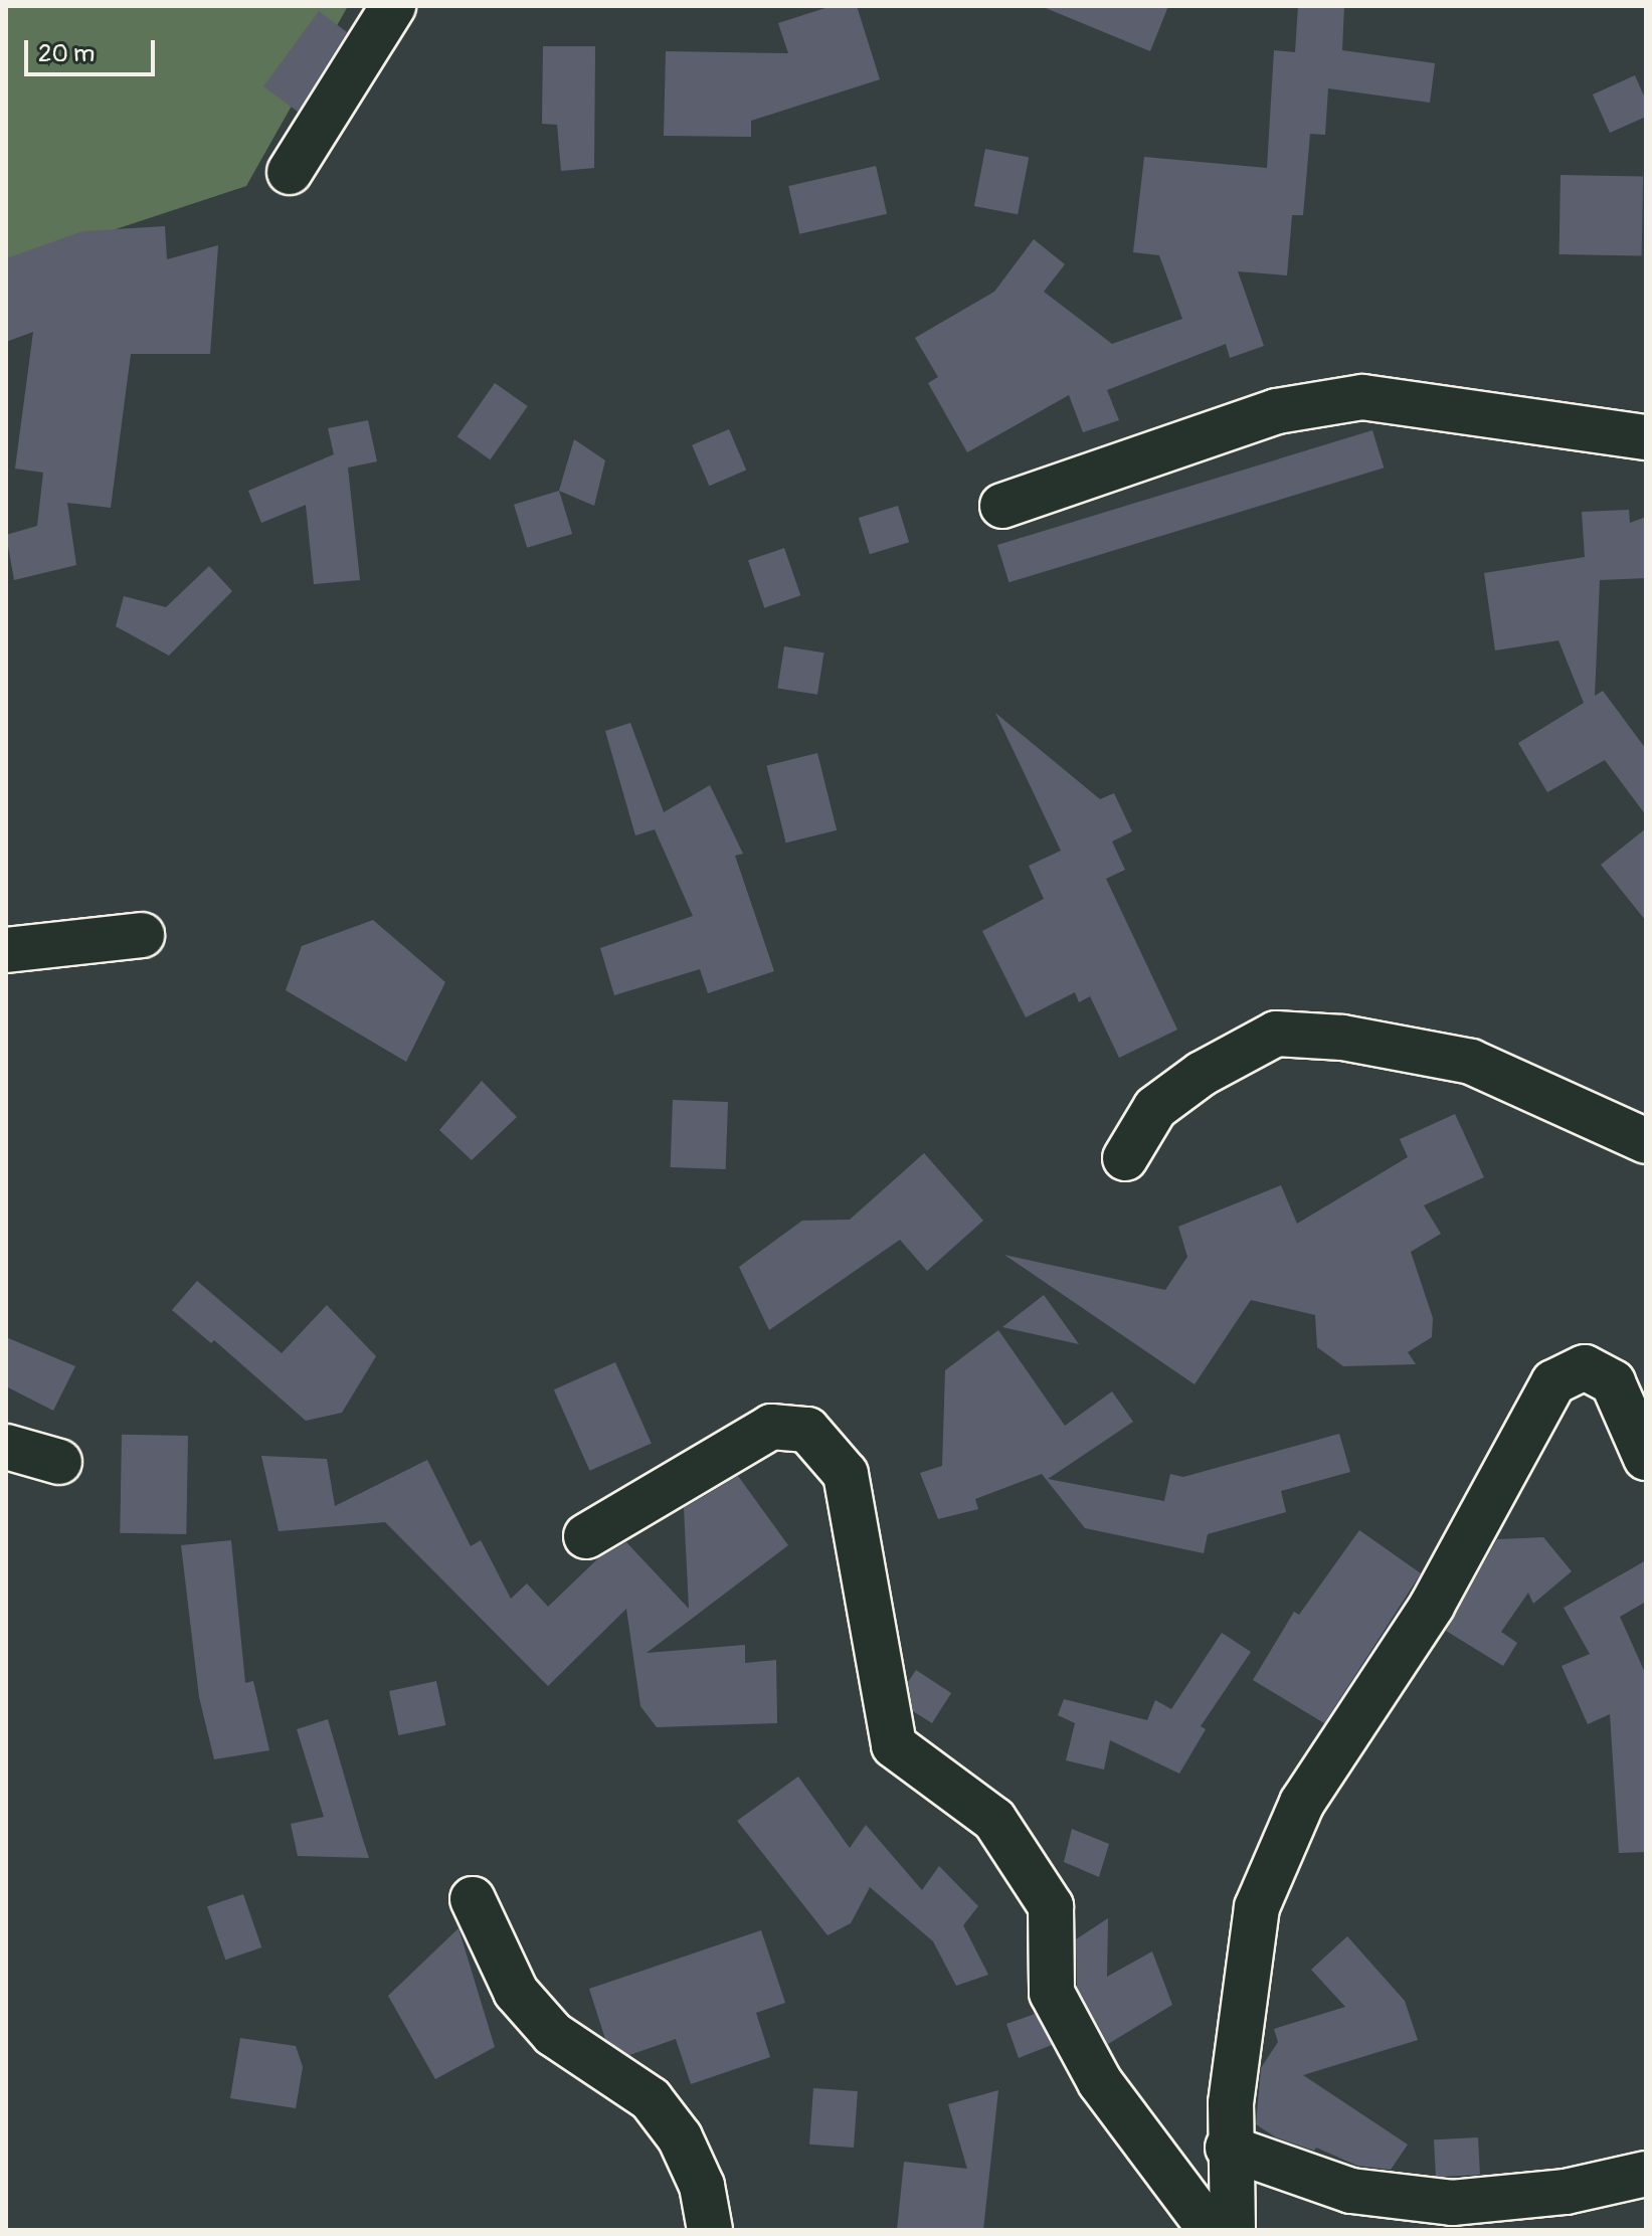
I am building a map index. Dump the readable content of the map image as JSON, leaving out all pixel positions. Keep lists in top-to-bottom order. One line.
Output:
{"scale_bar":"20 m"}
